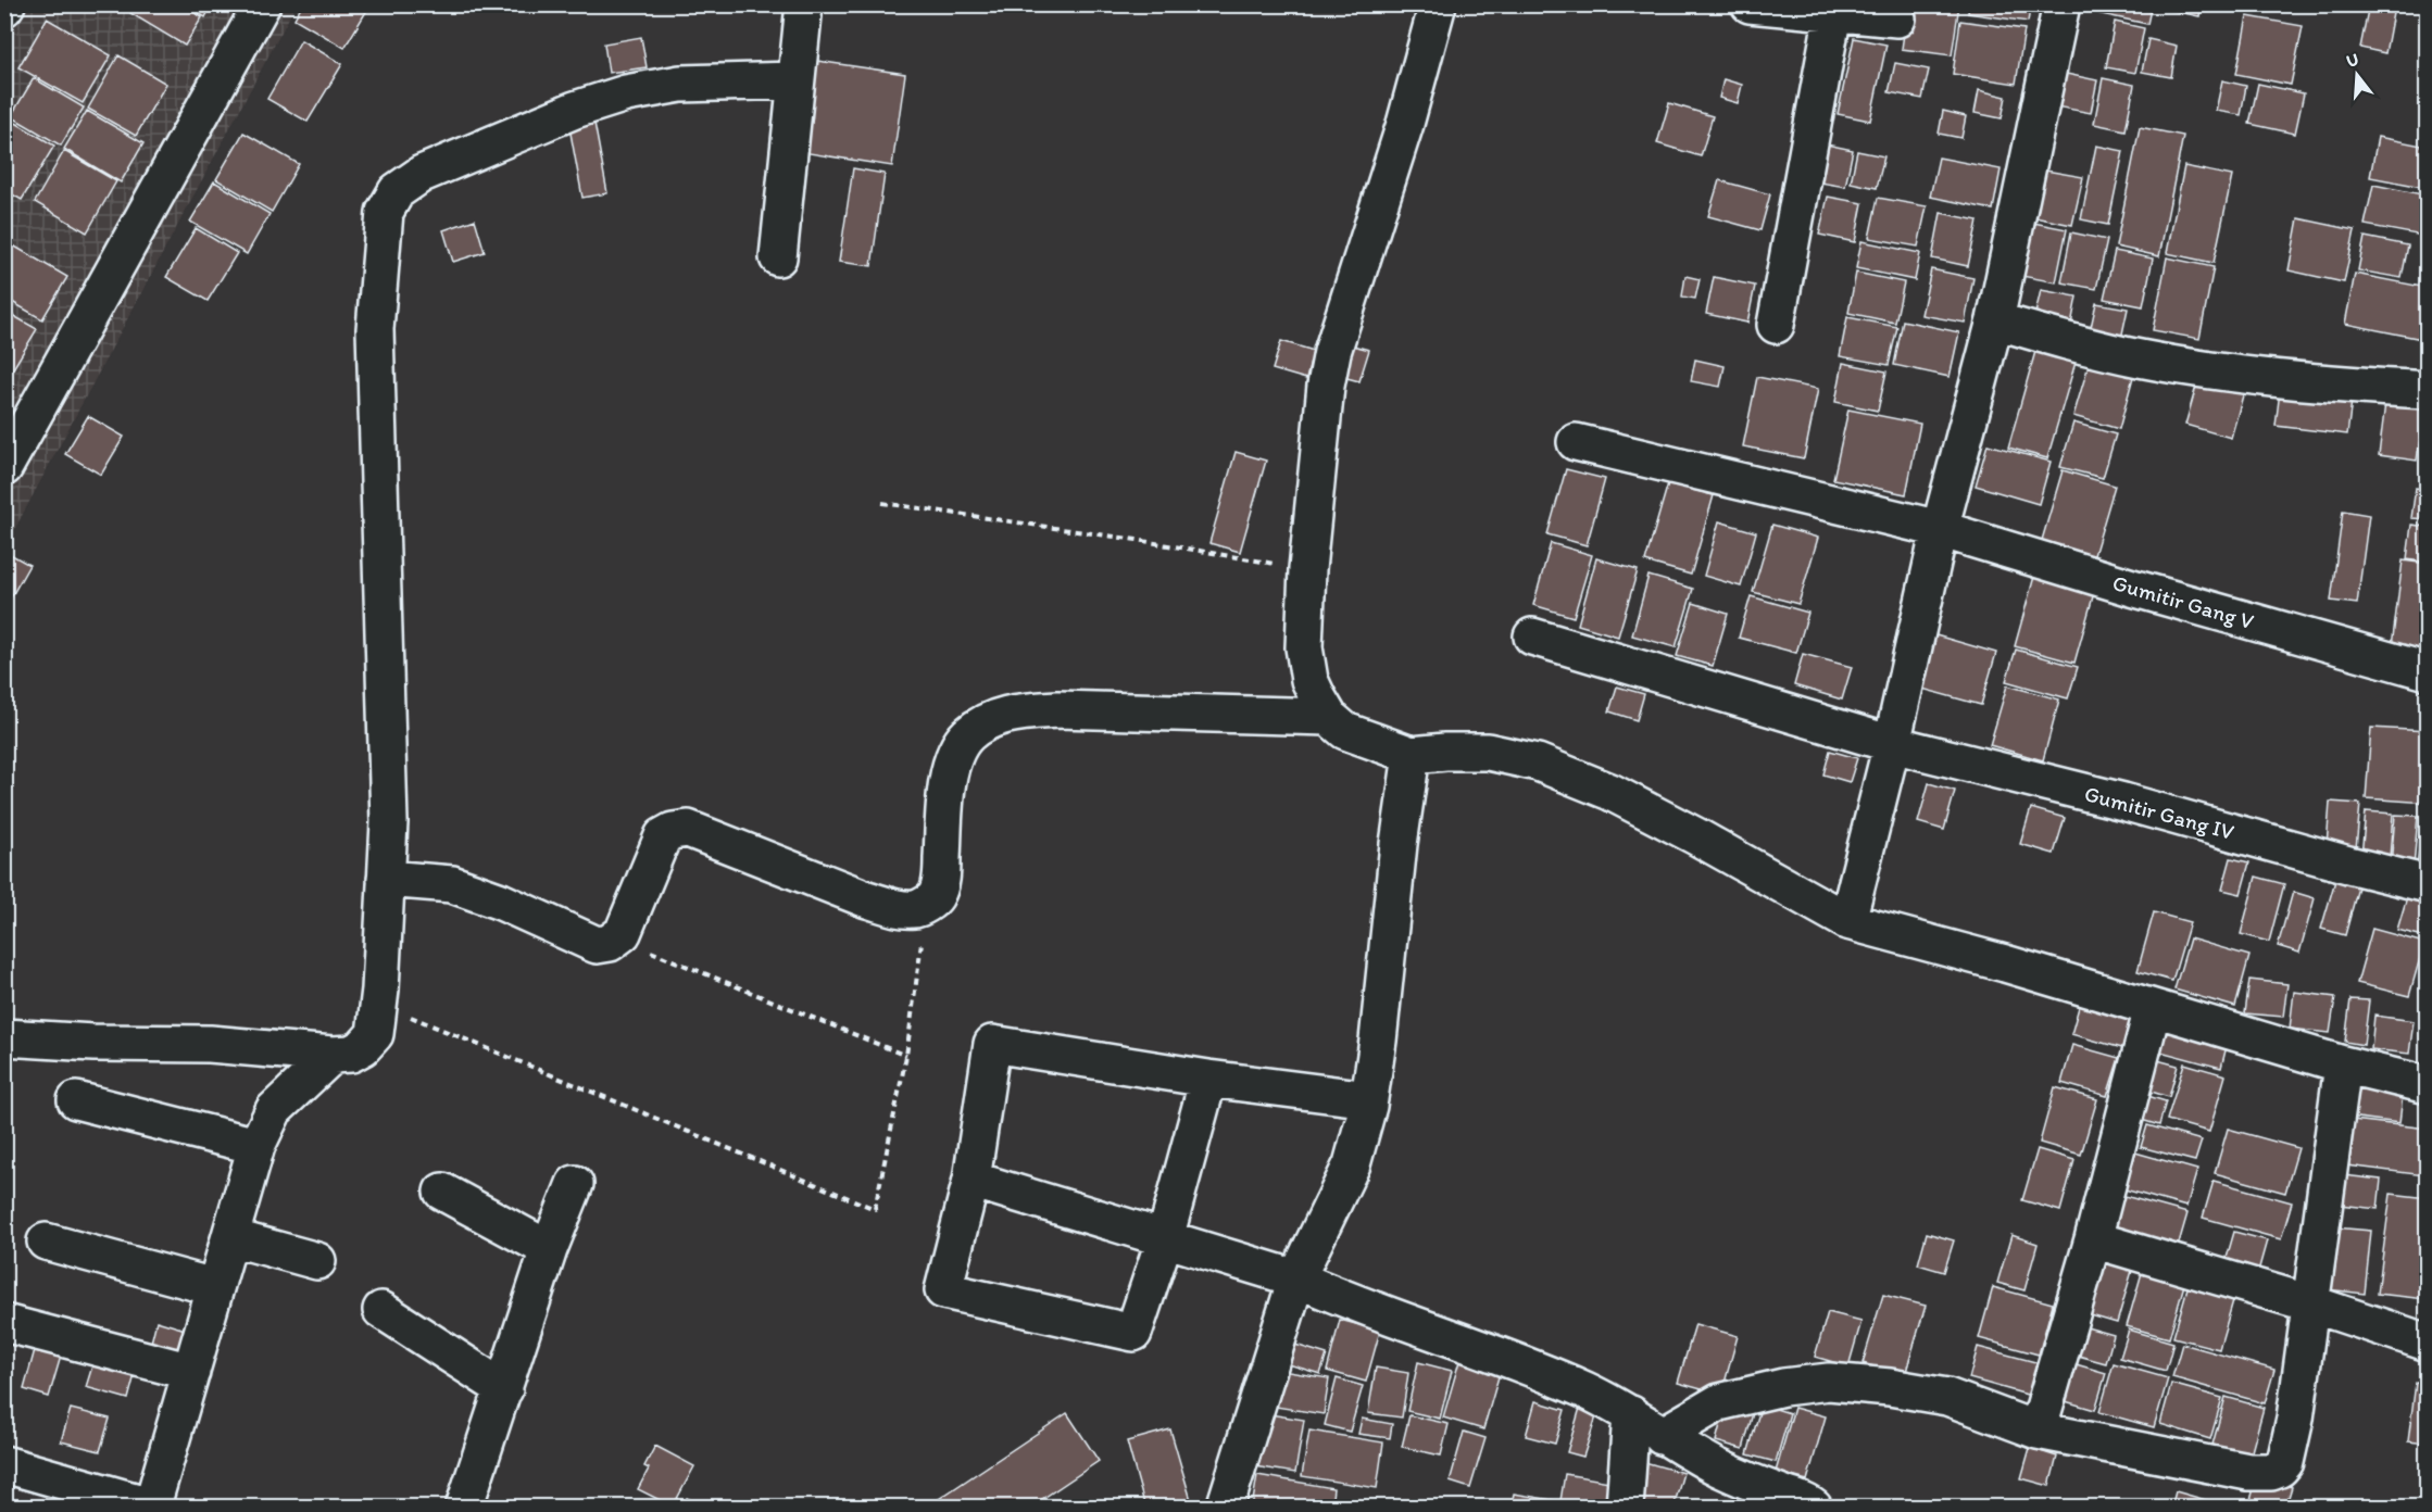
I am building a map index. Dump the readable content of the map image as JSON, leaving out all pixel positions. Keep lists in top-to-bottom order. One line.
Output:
{"streets":{"street":["Gumitir Gang V","Gumitir Gang IV"]},"north":"top"}
